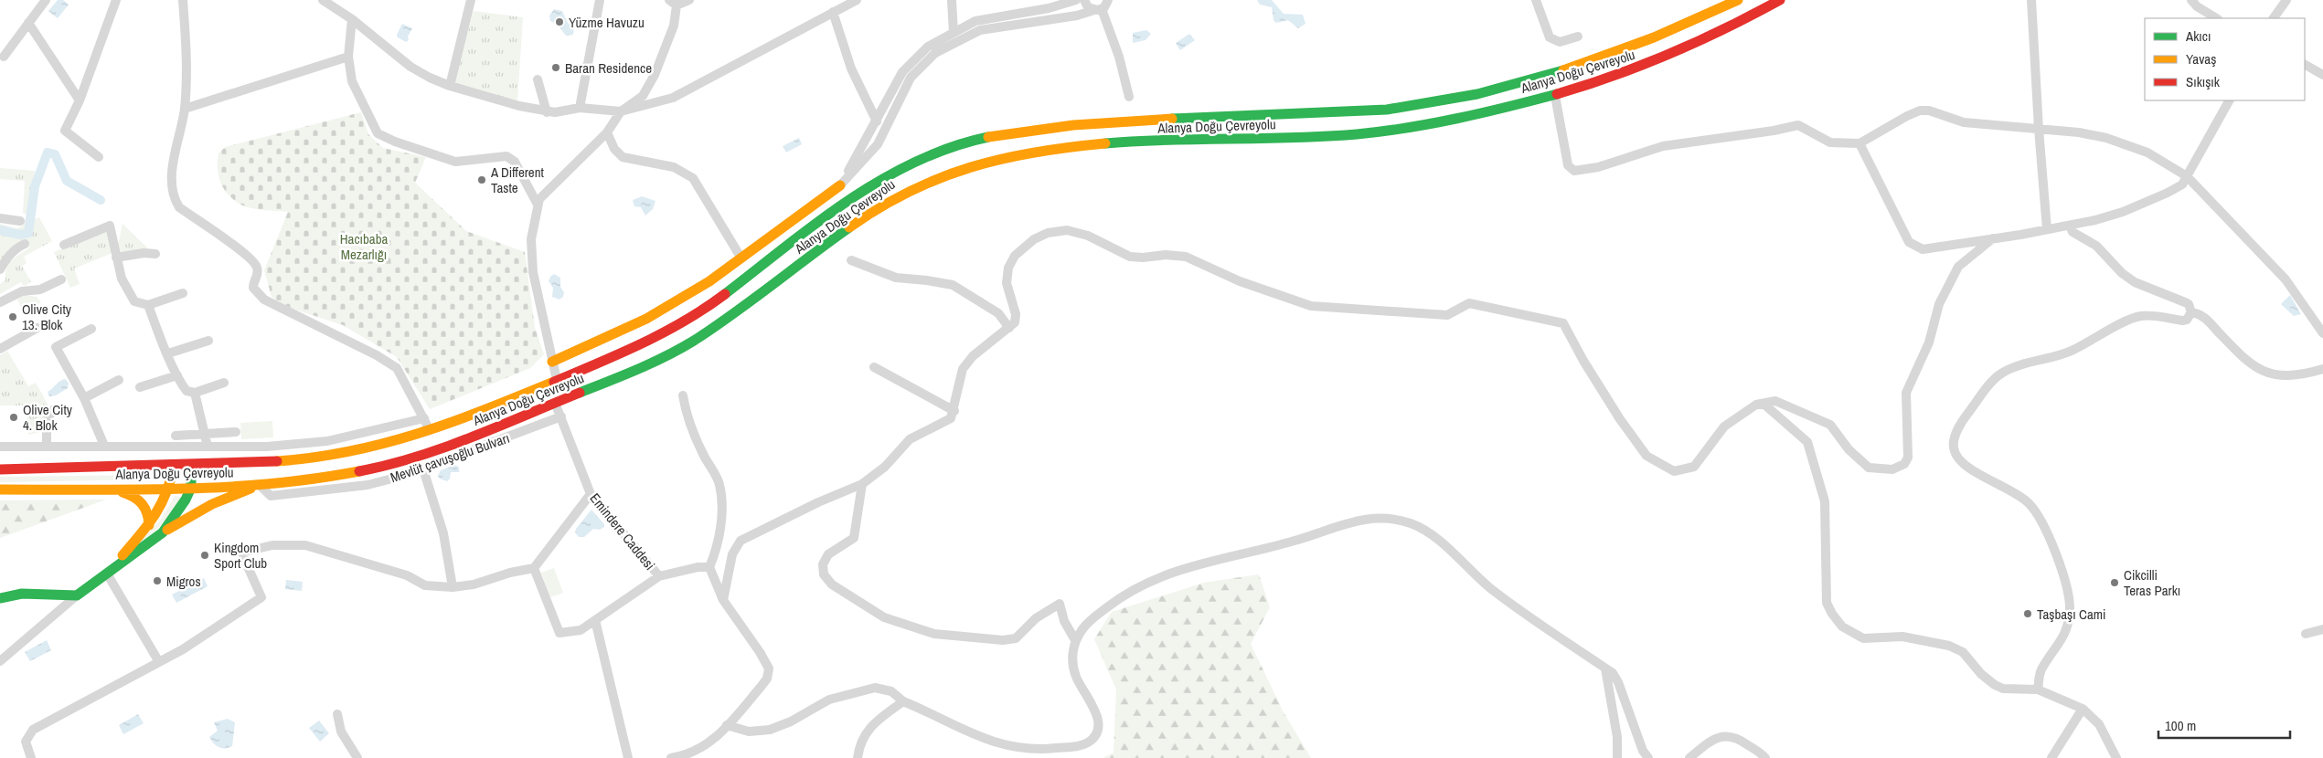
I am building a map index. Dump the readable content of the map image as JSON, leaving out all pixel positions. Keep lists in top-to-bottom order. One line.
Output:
{"streets":{"main road":["Alanya Doğu Çevreyolu"],"street":["Mevlüt çavuşoğlu Bulvarı","Emindere Caddesi"]},"crossings":[["Alanya Doğu Çevreyolu","Mevlüt çavuşoğlu Bulvarı"],["Alanya Doğu Çevreyolu","Emindere Caddesi"],["Mevlüt çavuşoğlu Bulvarı","Emindere Caddesi"]],"parks":["Hacıbaba Mezarlığı"],"places":["Yüzme Havuzu","Baran Residence","A Different Taste","Olive City 13. Blok","Olive City 4. Blok","Kingdom Sport Club","Migros","Cikcilli Teras Parkı","Taşbaşı Cami"],"legend":["Akıcı","Yavaş","Sıkışık"],"scale_bar":"100 m"}
